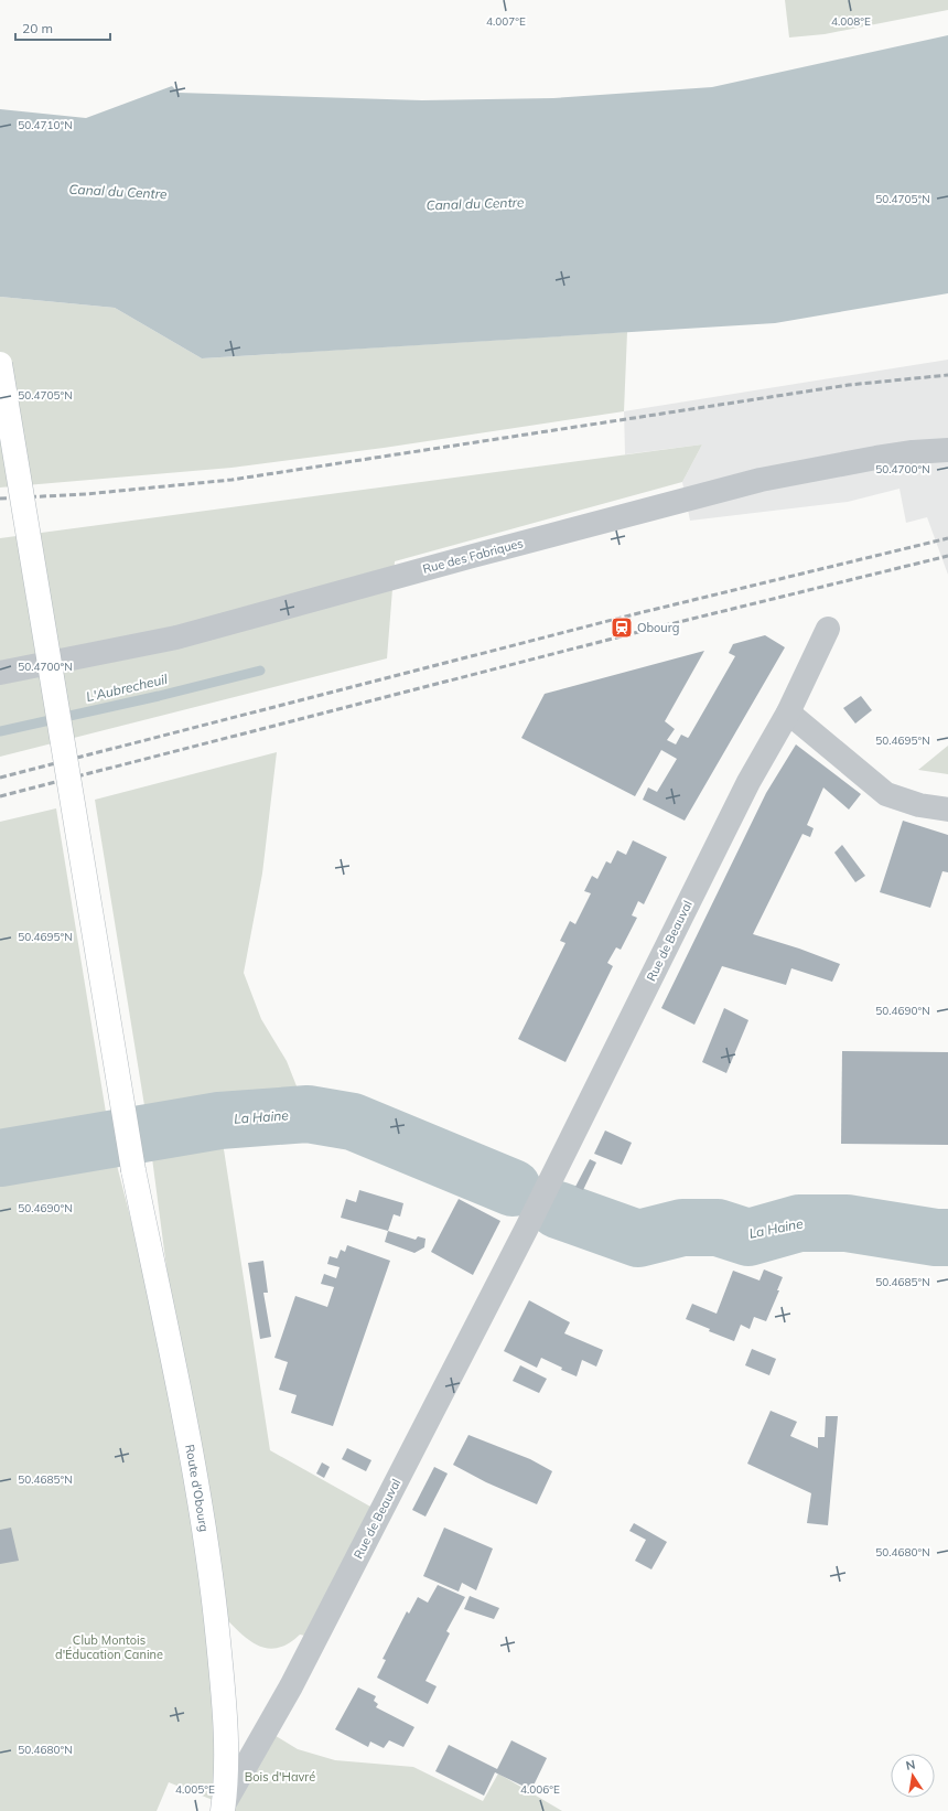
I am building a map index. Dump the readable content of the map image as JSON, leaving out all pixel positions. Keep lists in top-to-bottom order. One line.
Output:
{"streets":{"main road":["Route d'Obourg"],"street":["Rue des Fabriques","Rue de Beauval"]},"crossings":[["Rue de Beauval","Route d'Obourg"]],"water":["Canal du Centre","L'Aubrecheuil","La Haine"],"parks":["Club Montois d'Éducation Canine","Bois d'Havré"],"places":{"station":["Obourg"]},"scale_bar":"20 m","north":"top","coordinates":["4.007°E","4.008°E","50.4710°N","50.4705°N","50.4700°N","50.4695°N","50.4690°N","50.4685°N","50.4680°N","4.005°E","4.006°E"]}
